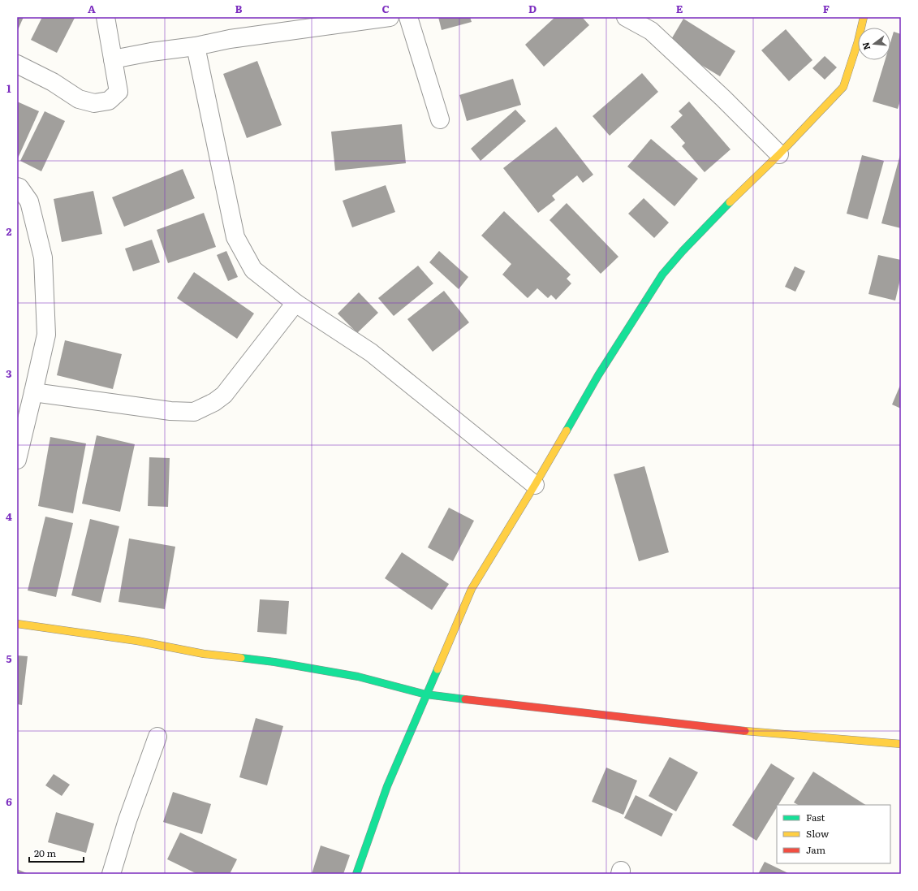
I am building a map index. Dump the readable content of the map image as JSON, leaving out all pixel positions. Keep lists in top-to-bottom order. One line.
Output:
{"legend":["Fast","Slow","Jam"],"scale_bar":"20 m","north":"left","grid":{"columns":["A","B","C","D","E","F"],"rows":["1","2","3","4","5","6"]}}
